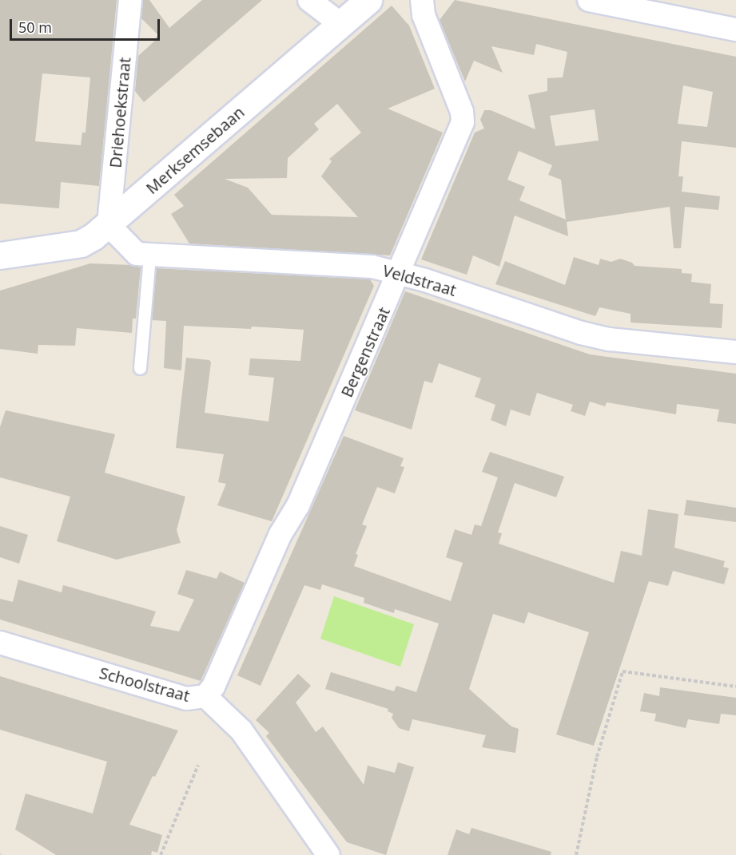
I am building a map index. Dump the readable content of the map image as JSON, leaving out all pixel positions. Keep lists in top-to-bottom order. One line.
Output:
{"streets":{"main road":["Merksemsebaan"],"street":["Driehoekstraat","Veldstraat","Bergenstraat","Schoolstraat"]},"crossings":[["Driehoekstraat","Merksemsebaan"],["Driehoekstraat","Veldstraat"],["Merksemsebaan","Veldstraat"],["Veldstraat","Bergenstraat"],["Bergenstraat","Schoolstraat"]],"scale_bar":"50 m"}
